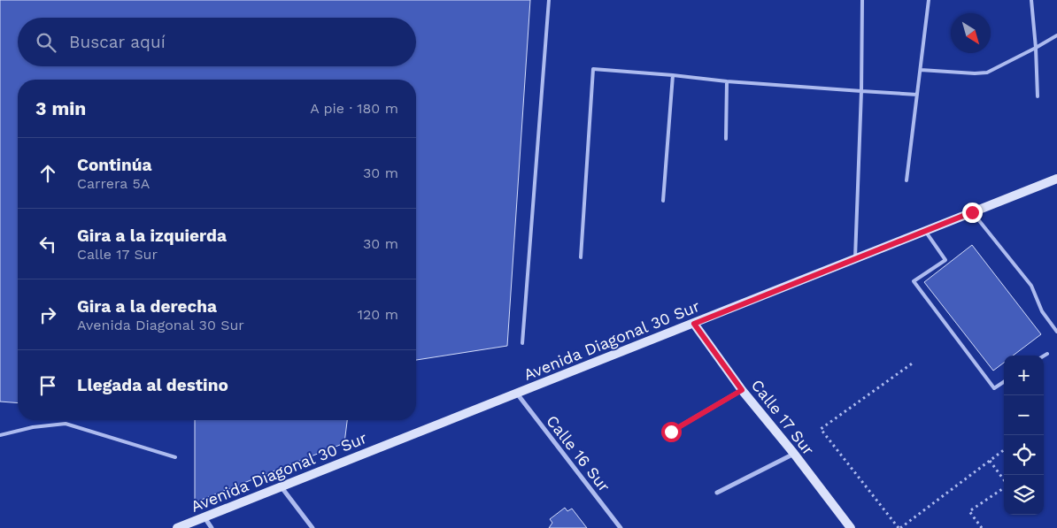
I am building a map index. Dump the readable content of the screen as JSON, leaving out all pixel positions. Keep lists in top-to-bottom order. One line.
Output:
{"streets":{"street":["Avenida Diagonal 30 Sur","Calle 17 Sur","Calle 16 Sur"]},"crossings":[["Avenida Diagonal 30 Sur","Calle 17 Sur"],["Avenida Diagonal 30 Sur","Calle 16 Sur"]],"north":"bottom right","page":{"search":"Buscar aquí","heading":["3 min","A pie · 180 m"],"list":[["Continúa","Carrera 5A","30 m"],["Gira a la izquierda","Calle 17 Sur","30 m"],["Gira a la derecha","Avenida Diagonal 30 Sur","120 m"],"Llegada al destino"],"map_buttons":["+","−"]}}
